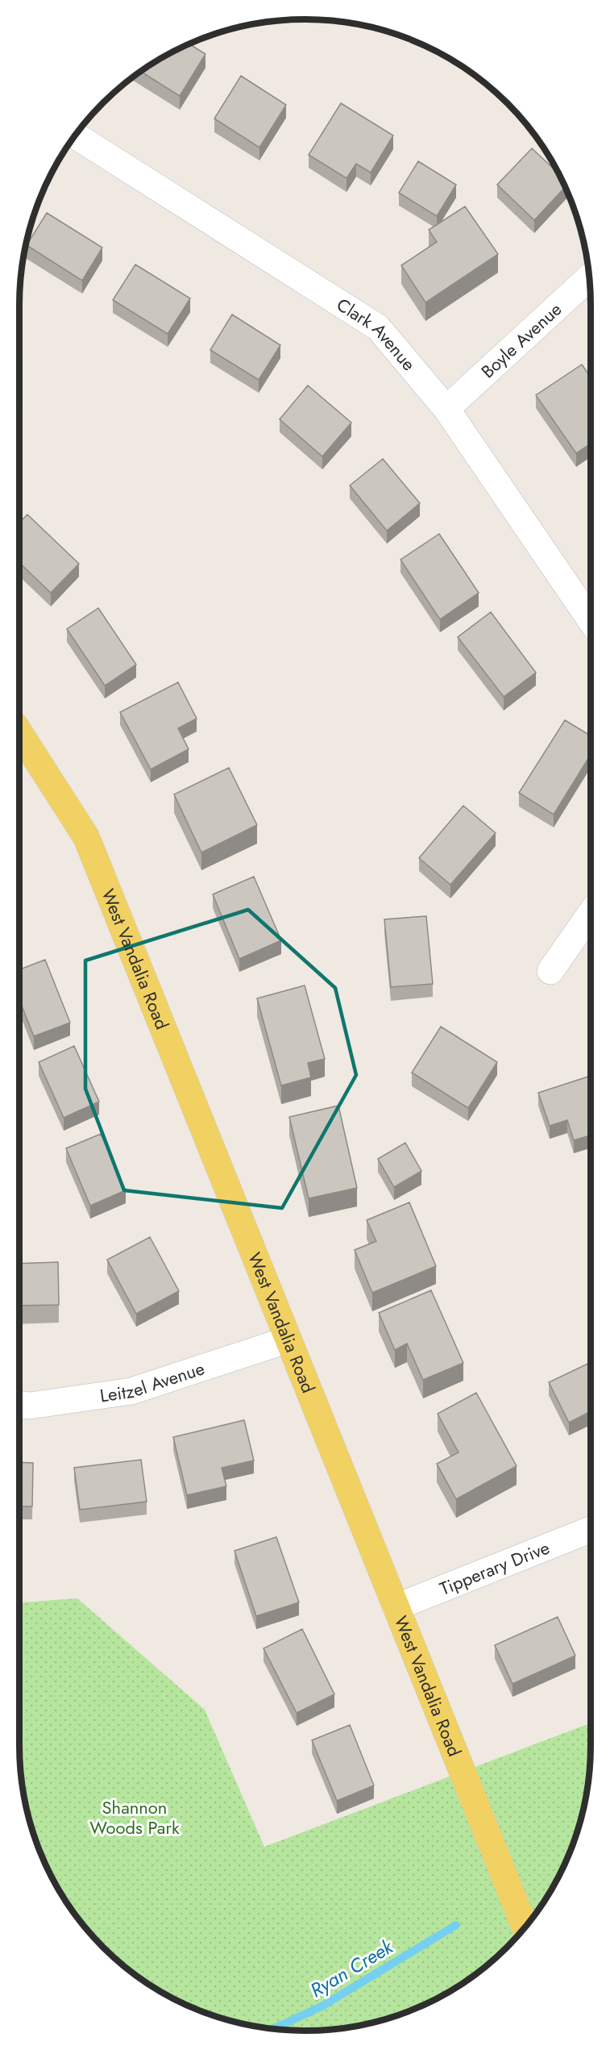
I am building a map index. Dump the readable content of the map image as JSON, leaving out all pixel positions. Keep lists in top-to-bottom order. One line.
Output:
{"streets":{"main road":["West Vandalia Road"],"street":["Clark Avenue","Boyle Avenue","Leitzel Avenue","Tipperary Drive"]},"crossings":[["Clark Avenue","Boyle Avenue"],["West Vandalia Road","Leitzel Avenue"],["West Vandalia Road","Tipperary Drive"]],"water":["Ryan Creek"],"parks":["Shannon Woods Park"]}
